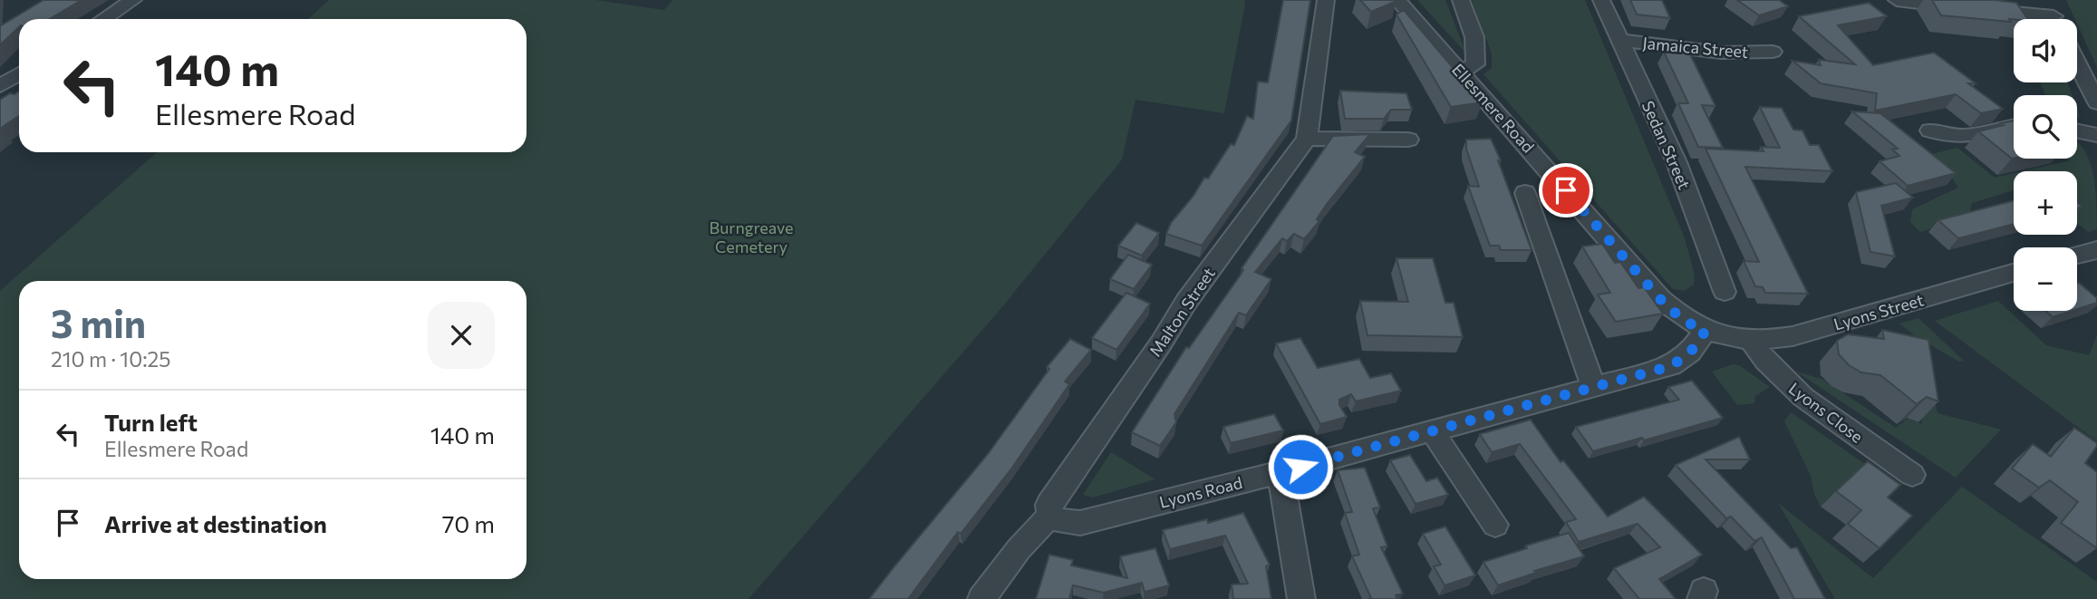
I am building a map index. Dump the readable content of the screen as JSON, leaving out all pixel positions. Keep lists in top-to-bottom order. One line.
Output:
{"streets":{"street":["Jamaica Street","Ellesmere Road","Sedan Street","Malton Street","Lyons Street","Lyons Close","Lyons Road"]},"crossings":[["Jamaica Street","Sedan Street"],["Ellesmere Road","Lyons Street"],["Ellesmere Road","Lyons Close"],["Ellesmere Road","Lyons Road"],["Malton Street","Lyons Road"],["Lyons Street","Lyons Close"]],"parks":["Burngreave Cemetery"],"page":{"map_buttons":["+","−"],"turn":["140 m","Ellesmere Road"],"heading":["3 min","210 m · 10:25"],"list":[{"name":"Turn left","note":"Ellesmere Road","value":"140 m"},{"name":"Arrive at destination","value":"70 m"}]}}
